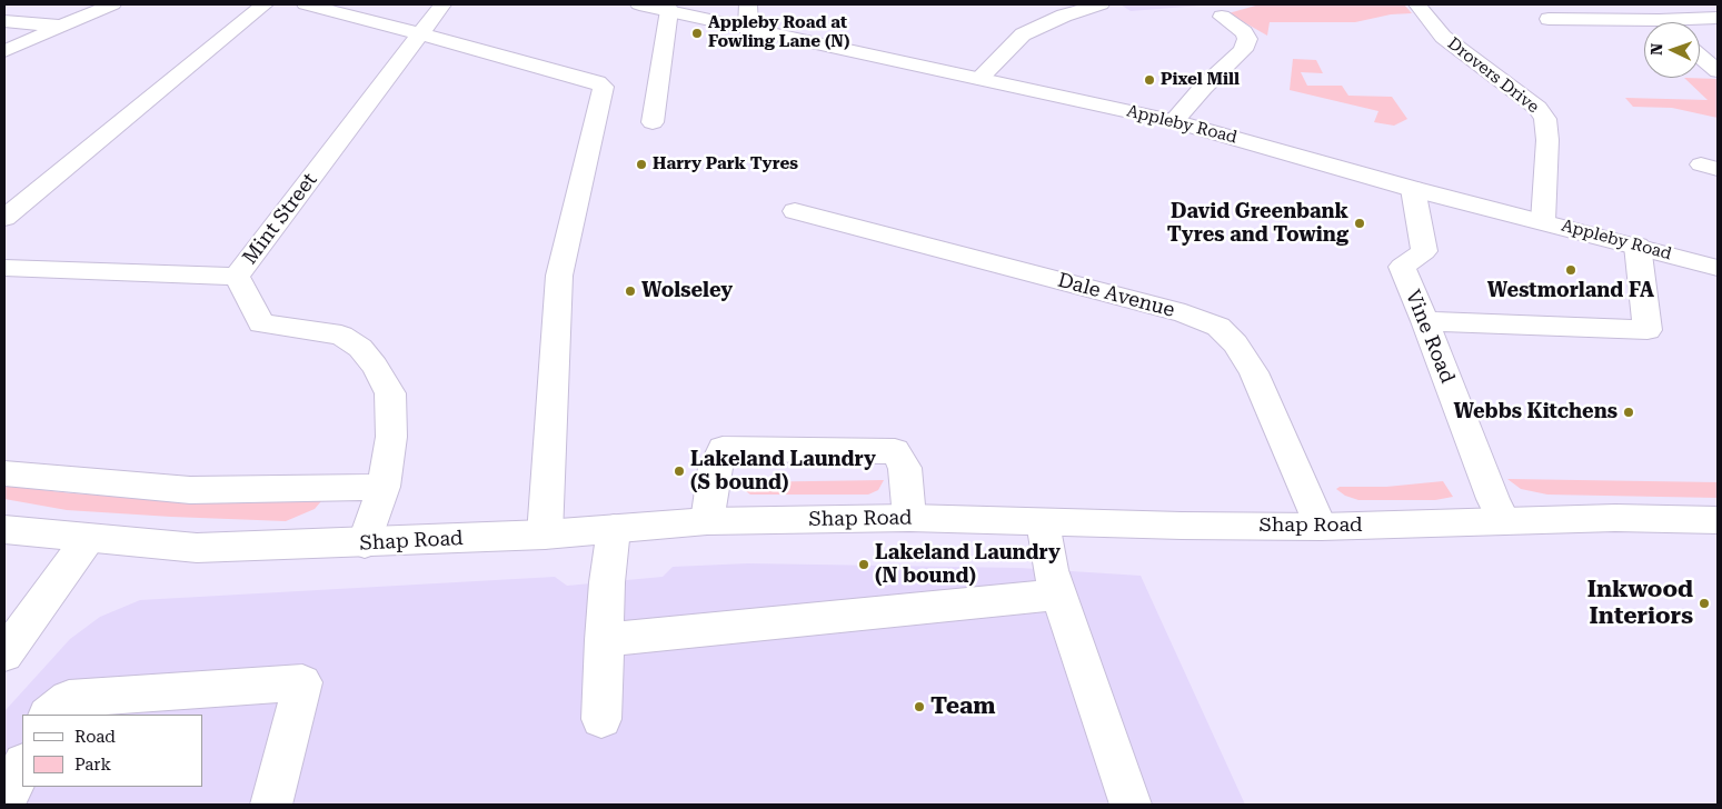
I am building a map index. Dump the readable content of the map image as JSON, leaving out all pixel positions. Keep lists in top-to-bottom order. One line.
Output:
{"streets":{"main road":["Drovers Drive","Appleby Road","Mint Street","Dale Avenue","Vine Road","Shap Road"]},"crossings":[["Drovers Drive","Appleby Road"],["Appleby Road","Vine Road"],["Mint Street","Shap Road"],["Dale Avenue","Shap Road"],["Vine Road","Shap Road"]],"places":["Appleby Road at Fowling Lane (N)","Pixel Mill","Harry Park Tyres","David Greenbank Tyres and Towing","Westmorland FA","Wolseley","Webbs Kitchens","Lakeland Laundry (S bound)","Lakeland Laundry (N bound)","Inkwood Interiors","Team"],"legend":["Road","Park"],"north":"left"}
